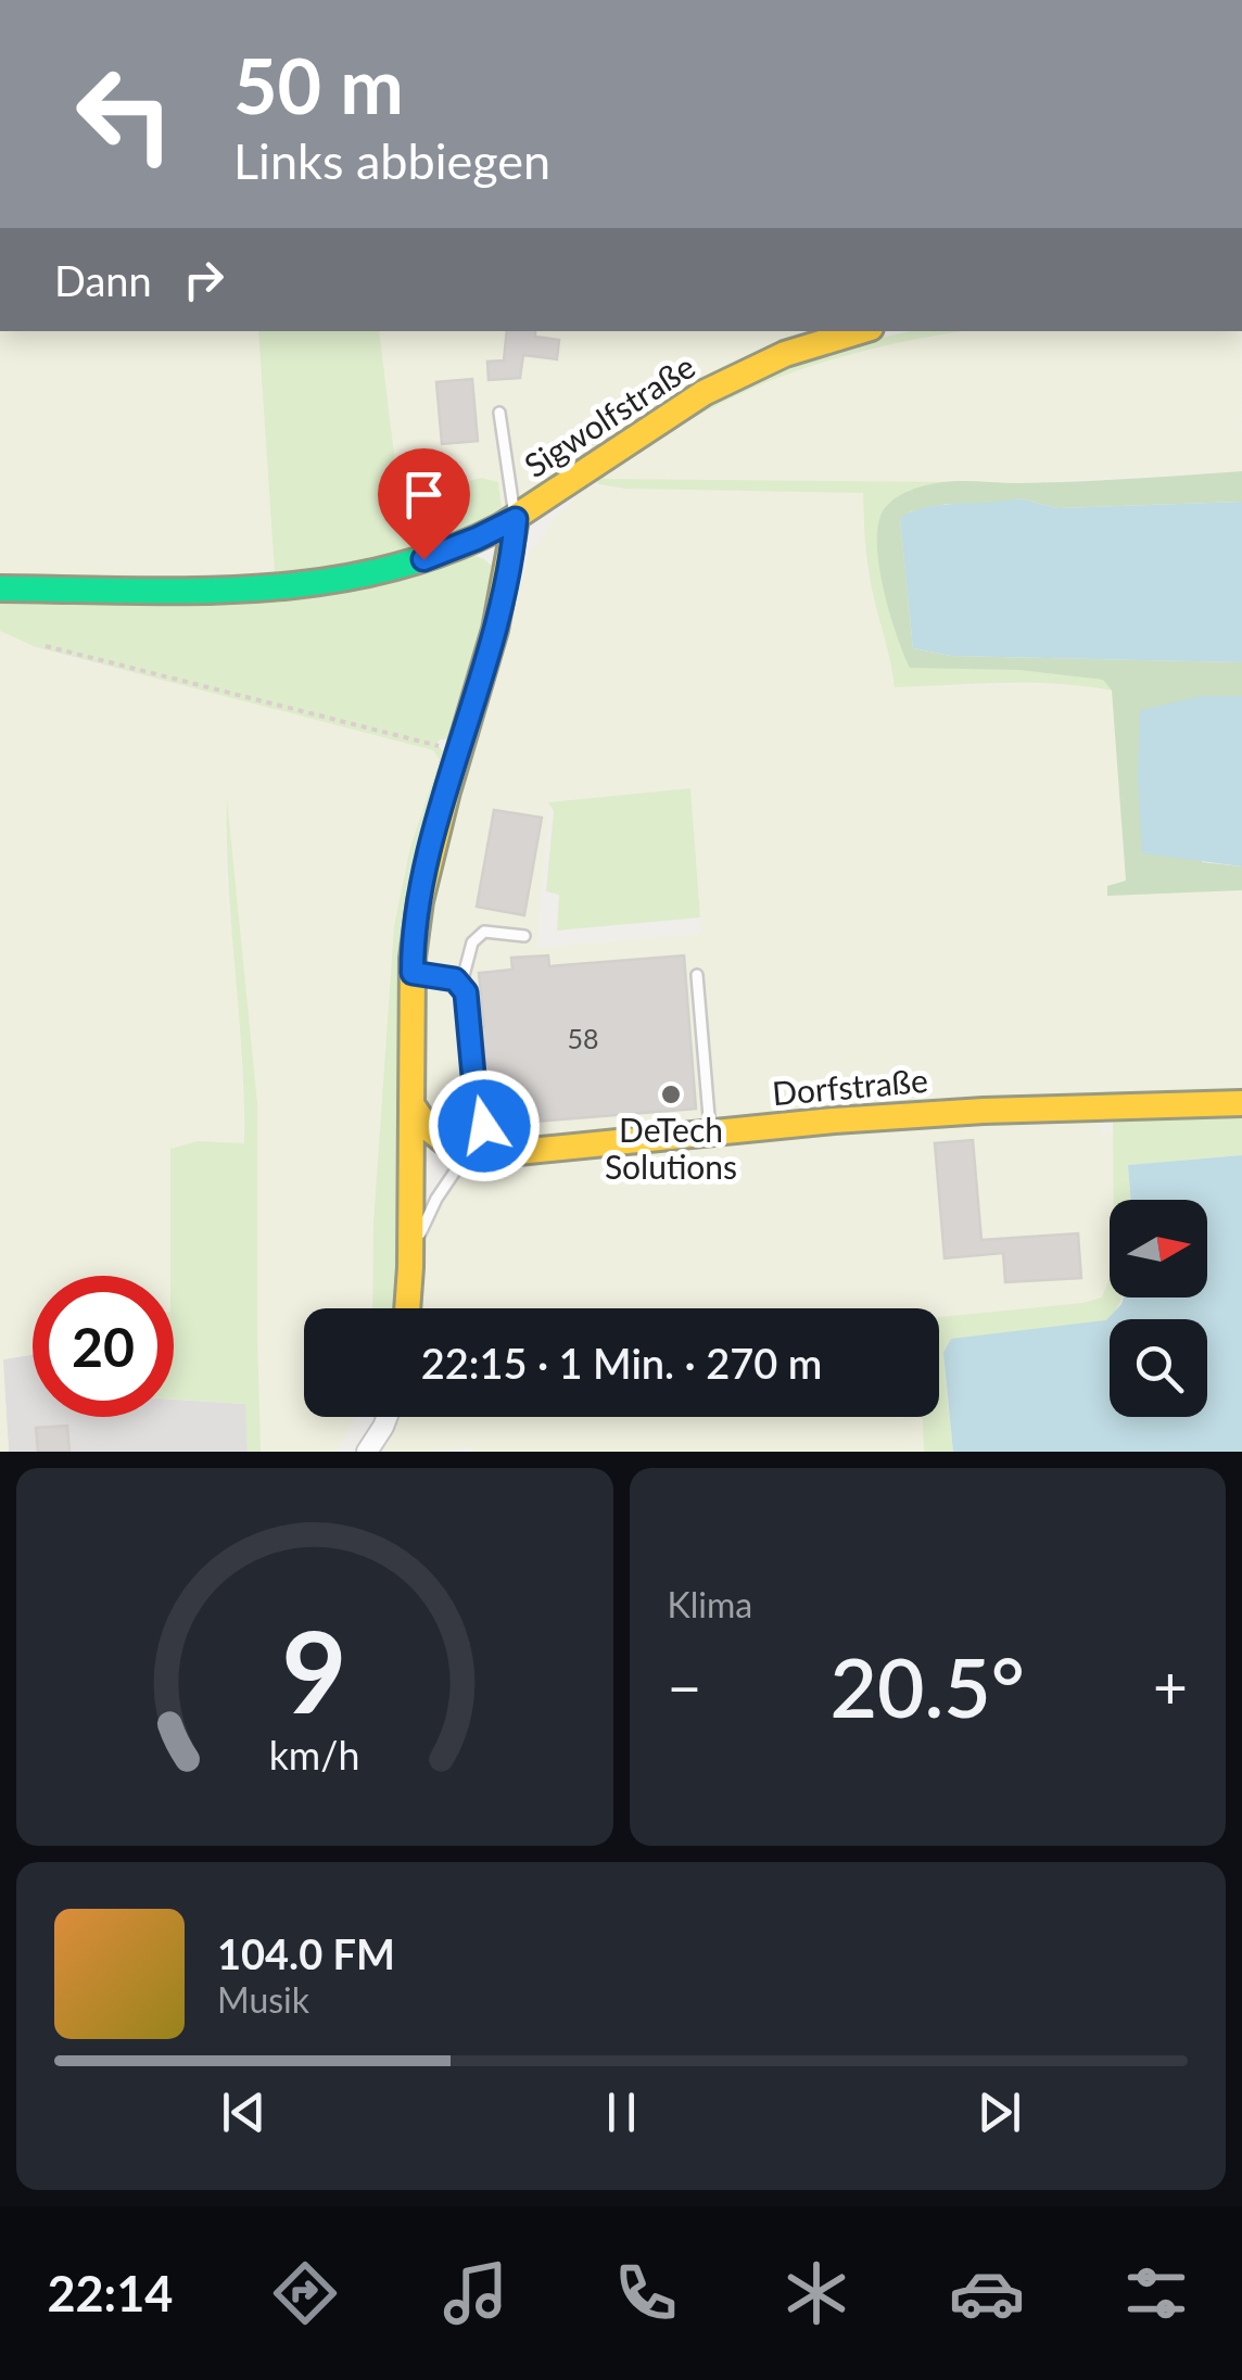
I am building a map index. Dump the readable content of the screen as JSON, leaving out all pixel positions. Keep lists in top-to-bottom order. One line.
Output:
{"streets":{"street":["Sigwolfstraße","Dorfstraße"]},"places":["DeTech Solutions"],"house_numbers":["58"],"north":"right","page":{"turn":["50 m","Links abbiegen"],"then":"Dann","limit":"20","trip":"22:15 · 1 Min. · 270 m","tile":"Klima","heat":["−","20.5°","+"],"song":["104.0 FM","Musik"],"tabs":"22:14","gauge":["9","km/h"]}}
